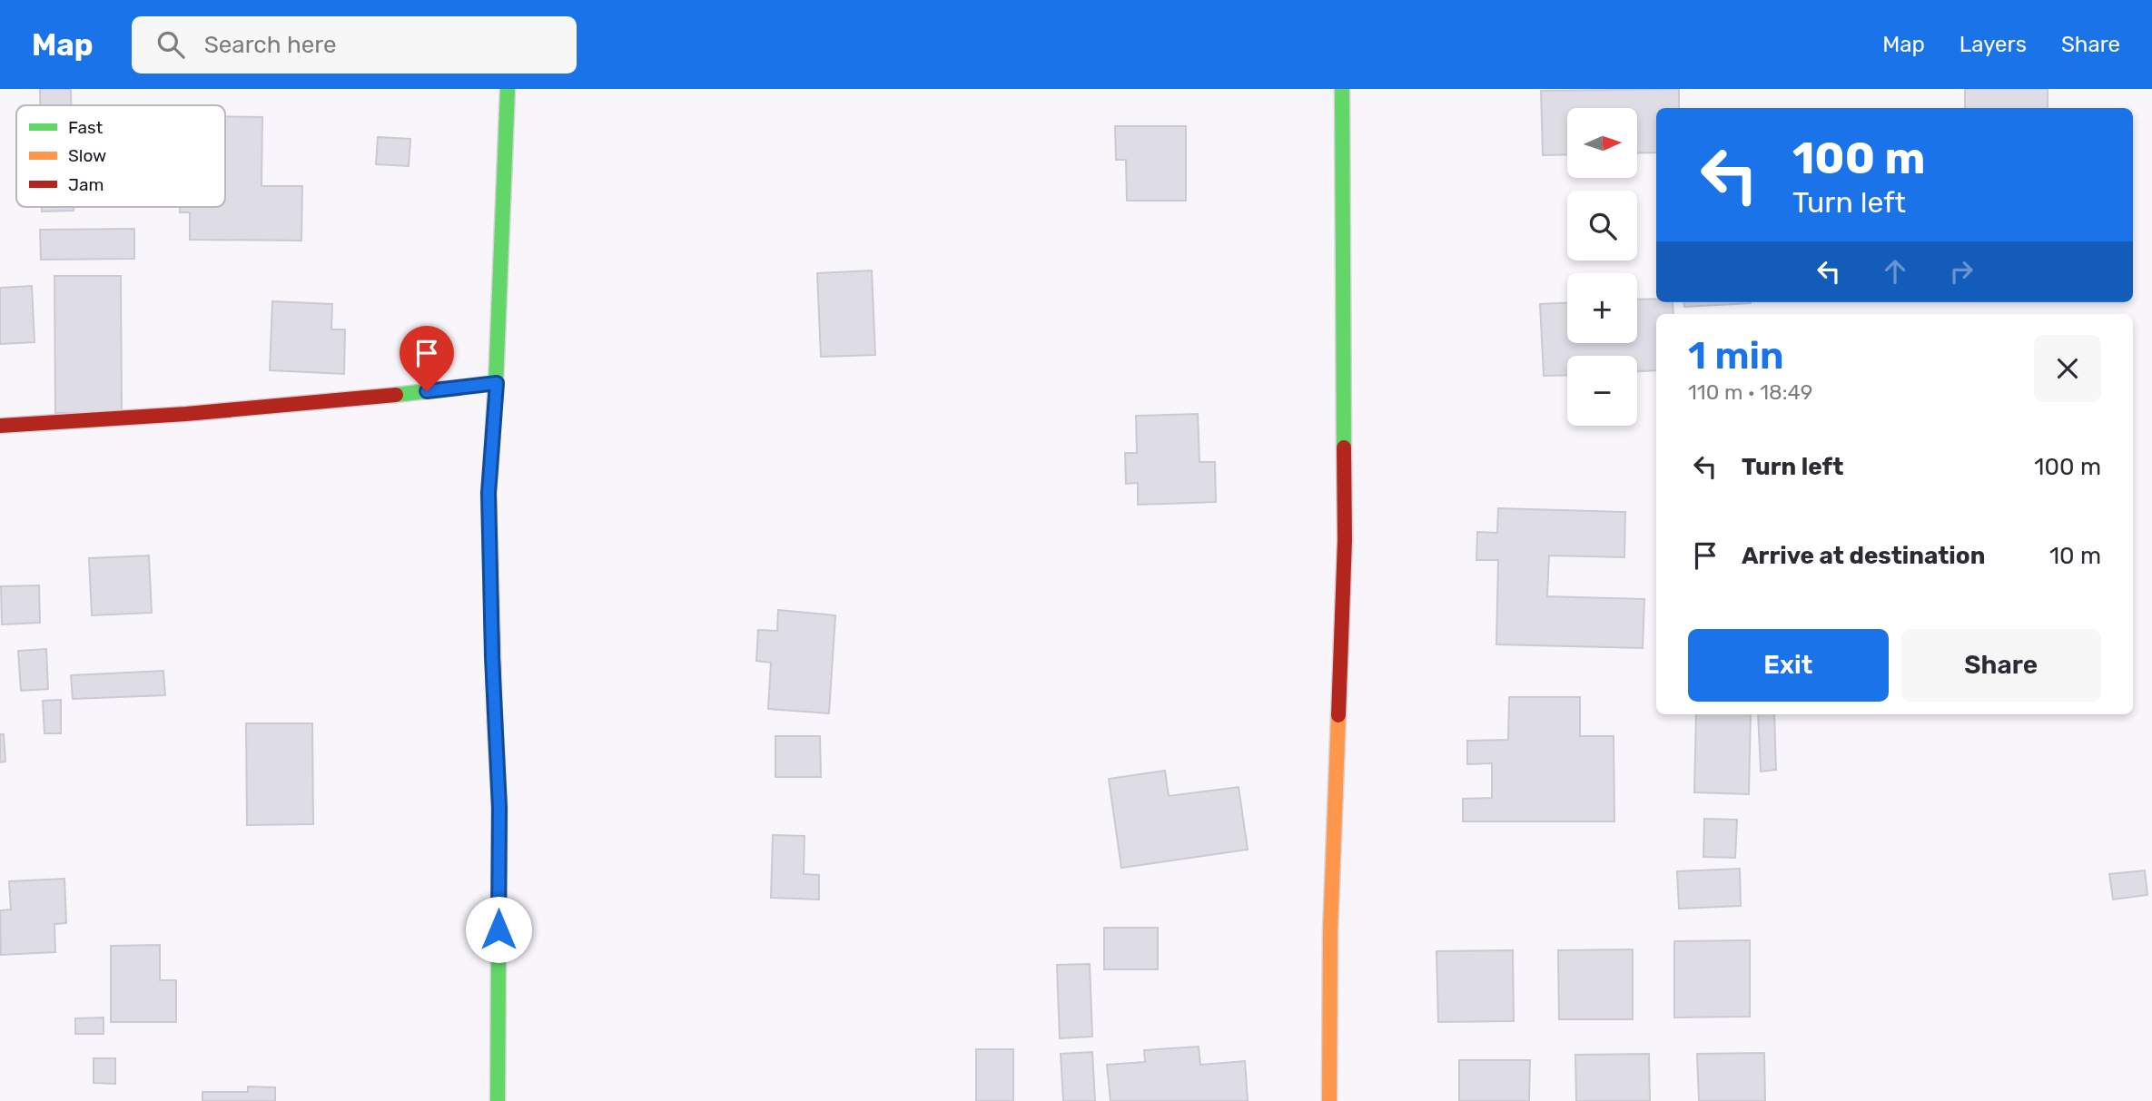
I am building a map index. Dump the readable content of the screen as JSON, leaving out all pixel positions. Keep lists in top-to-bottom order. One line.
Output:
{"legend":["Fast","Slow","Jam"],"north":"right","page":{"header":"Map","search":"Search here","nav":["Map","Layers","Share"],"map_buttons":["+","−"],"turn":["100 m","Turn left"],"heading":["1 min","110 m · 18:49"],"list":[{"name":"Turn left","value":"100 m"},{"name":"Arrive at destination","value":"10 m"}],"buttons":["Exit","Share"]}}
